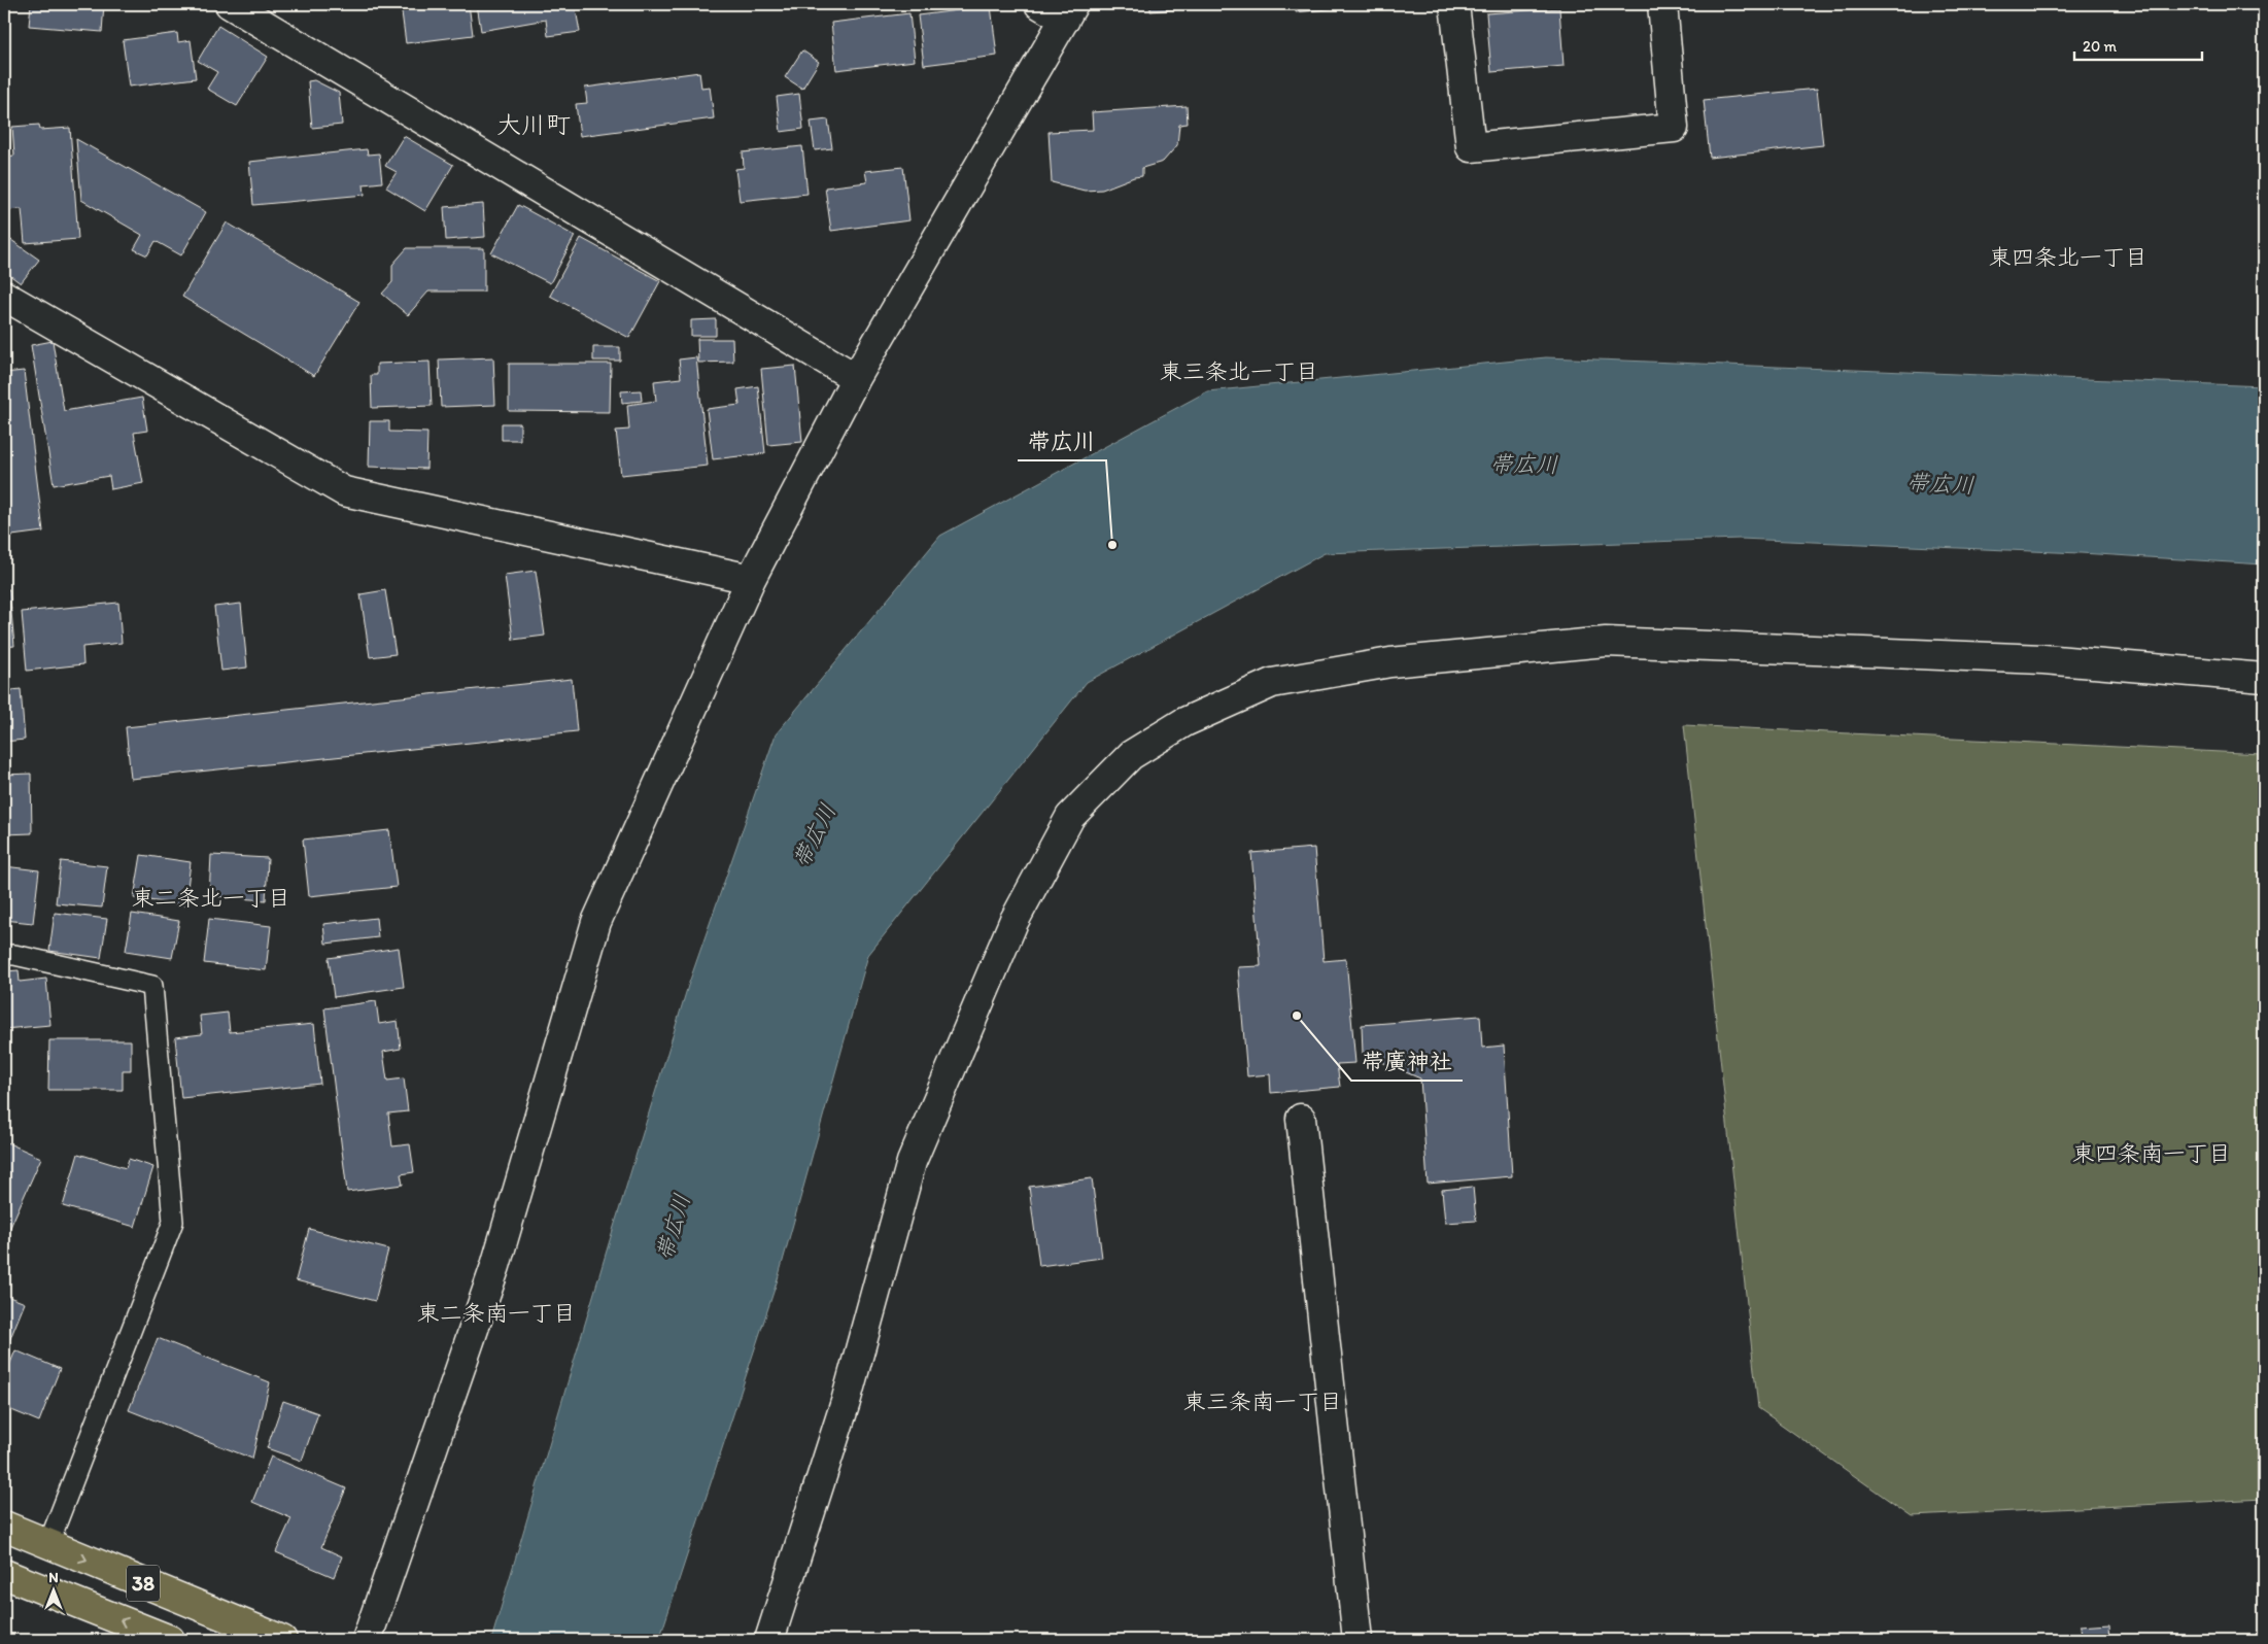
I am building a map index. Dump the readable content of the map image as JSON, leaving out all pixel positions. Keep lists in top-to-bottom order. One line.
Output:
{"streets":{"highway":["38"]},"districts":["大川町","東四条北一丁目","東三条北一丁目","東二条北一丁目","東四条南一丁目","東二条南一丁目","東三条南一丁目"],"water":["帯広川"],"places":["帯広川","帯廣神社"],"scale_bar":"20 m","north":"top"}
